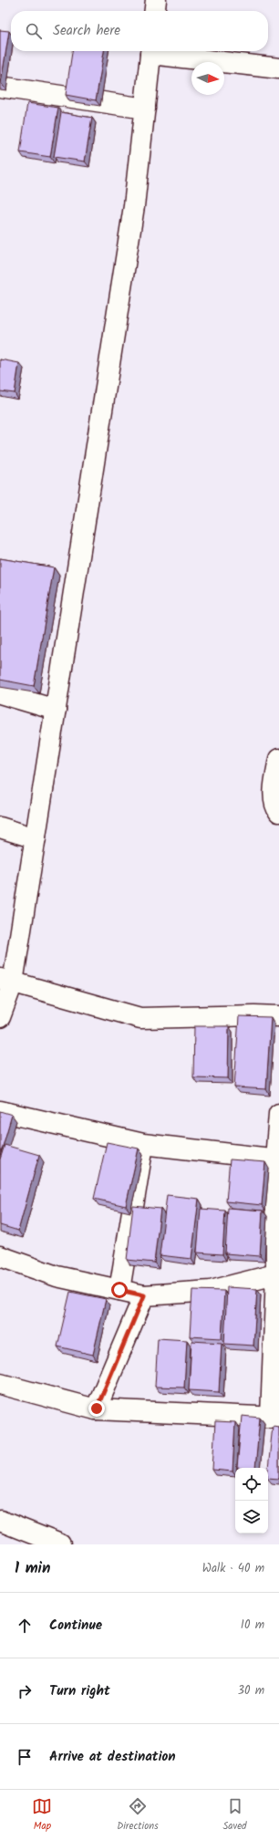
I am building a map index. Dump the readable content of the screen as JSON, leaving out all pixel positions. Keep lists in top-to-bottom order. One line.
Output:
{"north":"right","page":{"search":"Search here","heading":["1 min","Walk · 40 m"],"list":[["Continue","10 m"],["Turn right","30 m"],"Arrive at destination"],"nav":["Map","Directions","Saved"]}}
